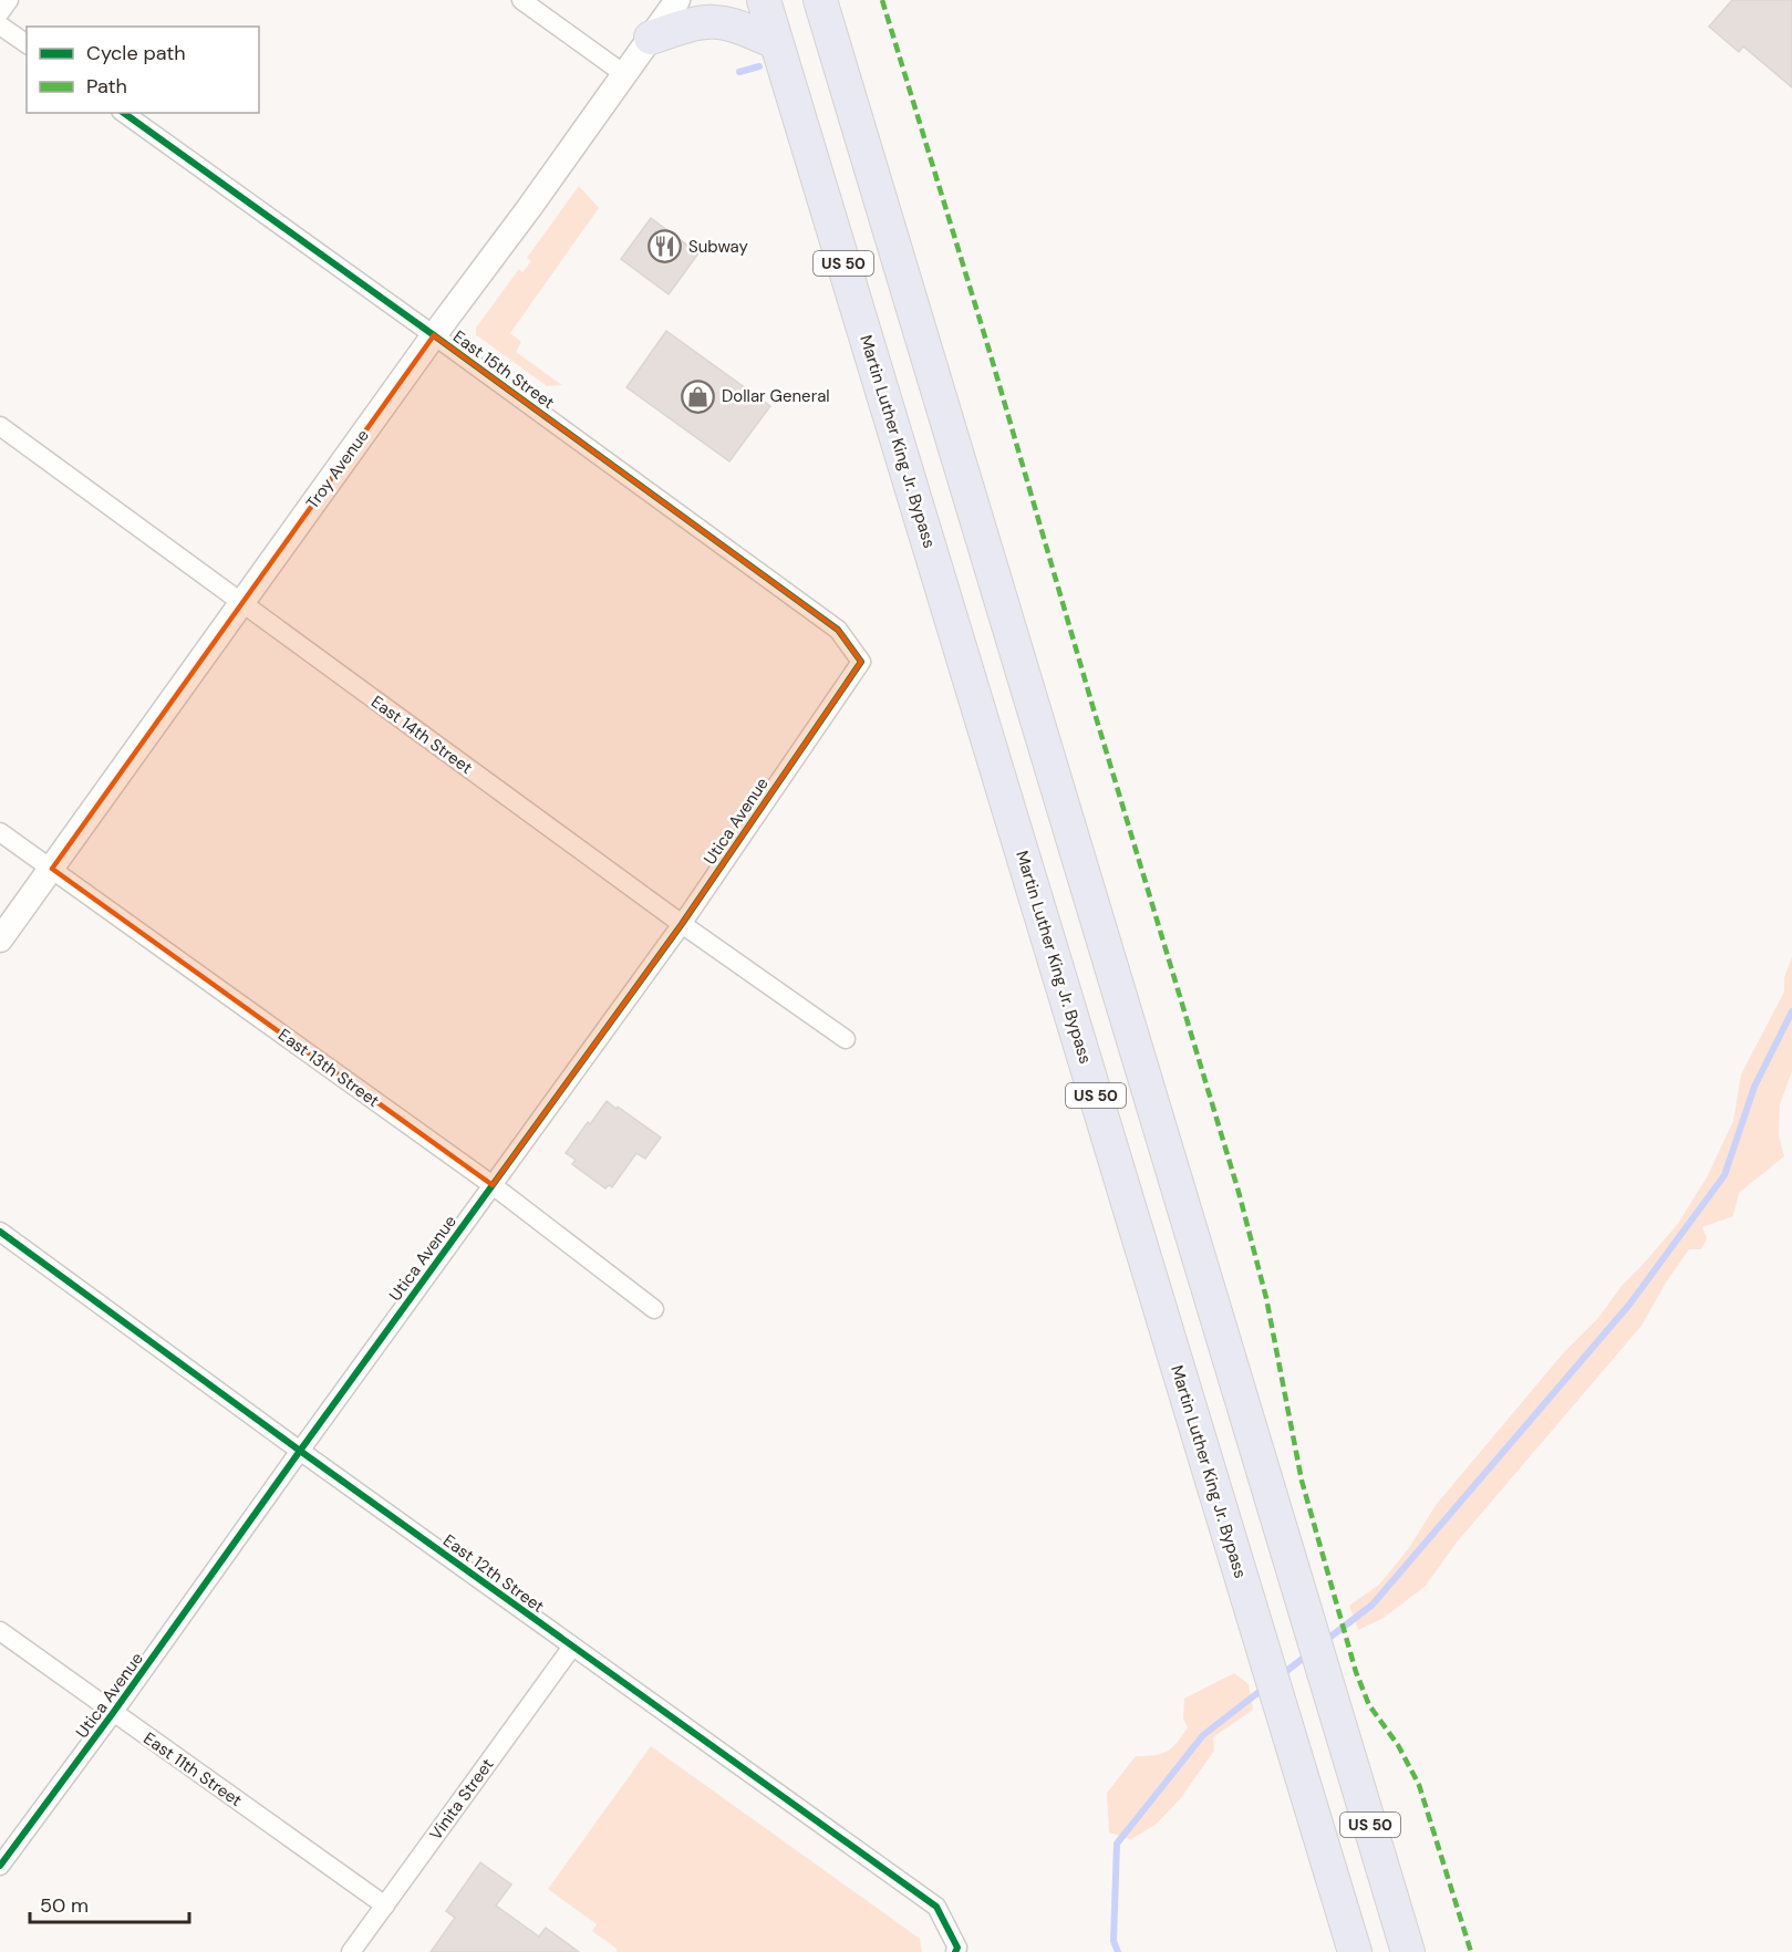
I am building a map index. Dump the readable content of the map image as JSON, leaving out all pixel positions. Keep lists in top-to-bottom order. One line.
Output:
{"streets":{"highway":["US 50","Martin Luther King Jr. Bypass"],"street":["East 15th Street","Troy Avenue","East 14th Street","Utica Avenue","East 13th Street","East 12th Street","East 11th Street","Vinita Street"]},"crossings":[["East 15th Street","Troy Avenue"],["East 15th Street","Utica Avenue"],["Troy Avenue","East 14th Street"],["Troy Avenue","East 13th Street"],["East 14th Street","Utica Avenue"],["Utica Avenue","East 13th Street"],["Utica Avenue","East 12th Street"],["Utica Avenue","East 11th Street"],["East 12th Street","Vinita Street"],["East 11th Street","Vinita Street"]],"places":{"restaurant":["Subway"],"shop":["Dollar General"]},"legend":["Cycle path","Path"],"scale_bar":"50 m"}
